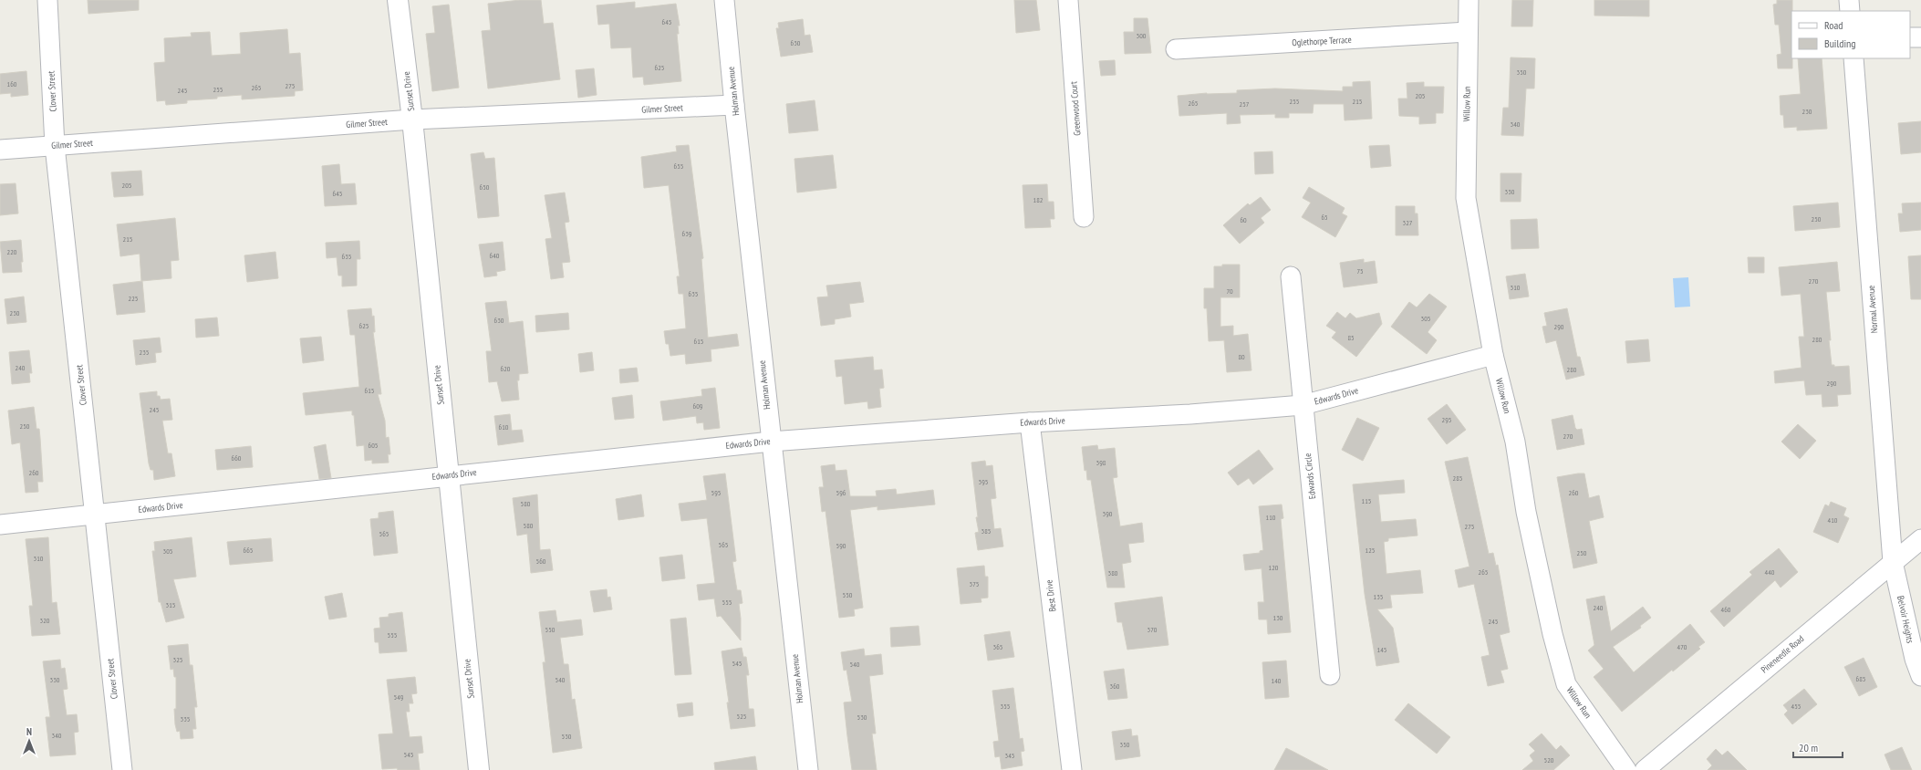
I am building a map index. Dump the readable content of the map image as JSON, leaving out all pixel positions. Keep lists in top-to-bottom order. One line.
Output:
{"streets":{"street":["Oglethorpe Terrace","Clover Street","Sunset Drive","Holman Avenue","Willow Run","Gilmer Street","Greenwood Court","Normal Avenue","Edwards Drive","Edwards Circle","Best Drive","Belvoir Heights","Pineneedle Road"]},"crossings":[["Oglethorpe Terrace","Willow Run"],["Clover Street","Gilmer Street"],["Clover Street","Edwards Drive"],["Sunset Drive","Gilmer Street"],["Sunset Drive","Edwards Drive"],["Holman Avenue","Gilmer Street"],["Holman Avenue","Edwards Drive"],["Willow Run","Edwards Drive"],["Normal Avenue","Belvoir Heights"],["Normal Avenue","Pineneedle Road"],["Edwards Drive","Edwards Circle"],["Edwards Drive","Best Drive"],["Belvoir Heights","Pineneedle Road"]],"house_numbers":["645","300","630","625","350","160","275","265","255","245","205","255","215","265","257","230","340","655","205","650","330","645","182","65","250","60","327","639","215","220","640","635","75","270","310","70","635","225","230","305","630","625","290","85","280","615","235","80","240","620","280","290","615","609","245","295","250","610","270","605","660","398","260","285","395","595","596","260","115","580","390","110","410","580","275","385","565","565","590","665","125","305","250","310","560","120","265","440","380","375","550","135","555","315","240","460","130","320","245","550","370","555","365","470","145","325","545","540","685","330","540","140","360","549","355","455","525","530","335","340","530","350","545","345","520"],"legend":["Road","Building"],"scale_bar":"20 m","north":"top"}
